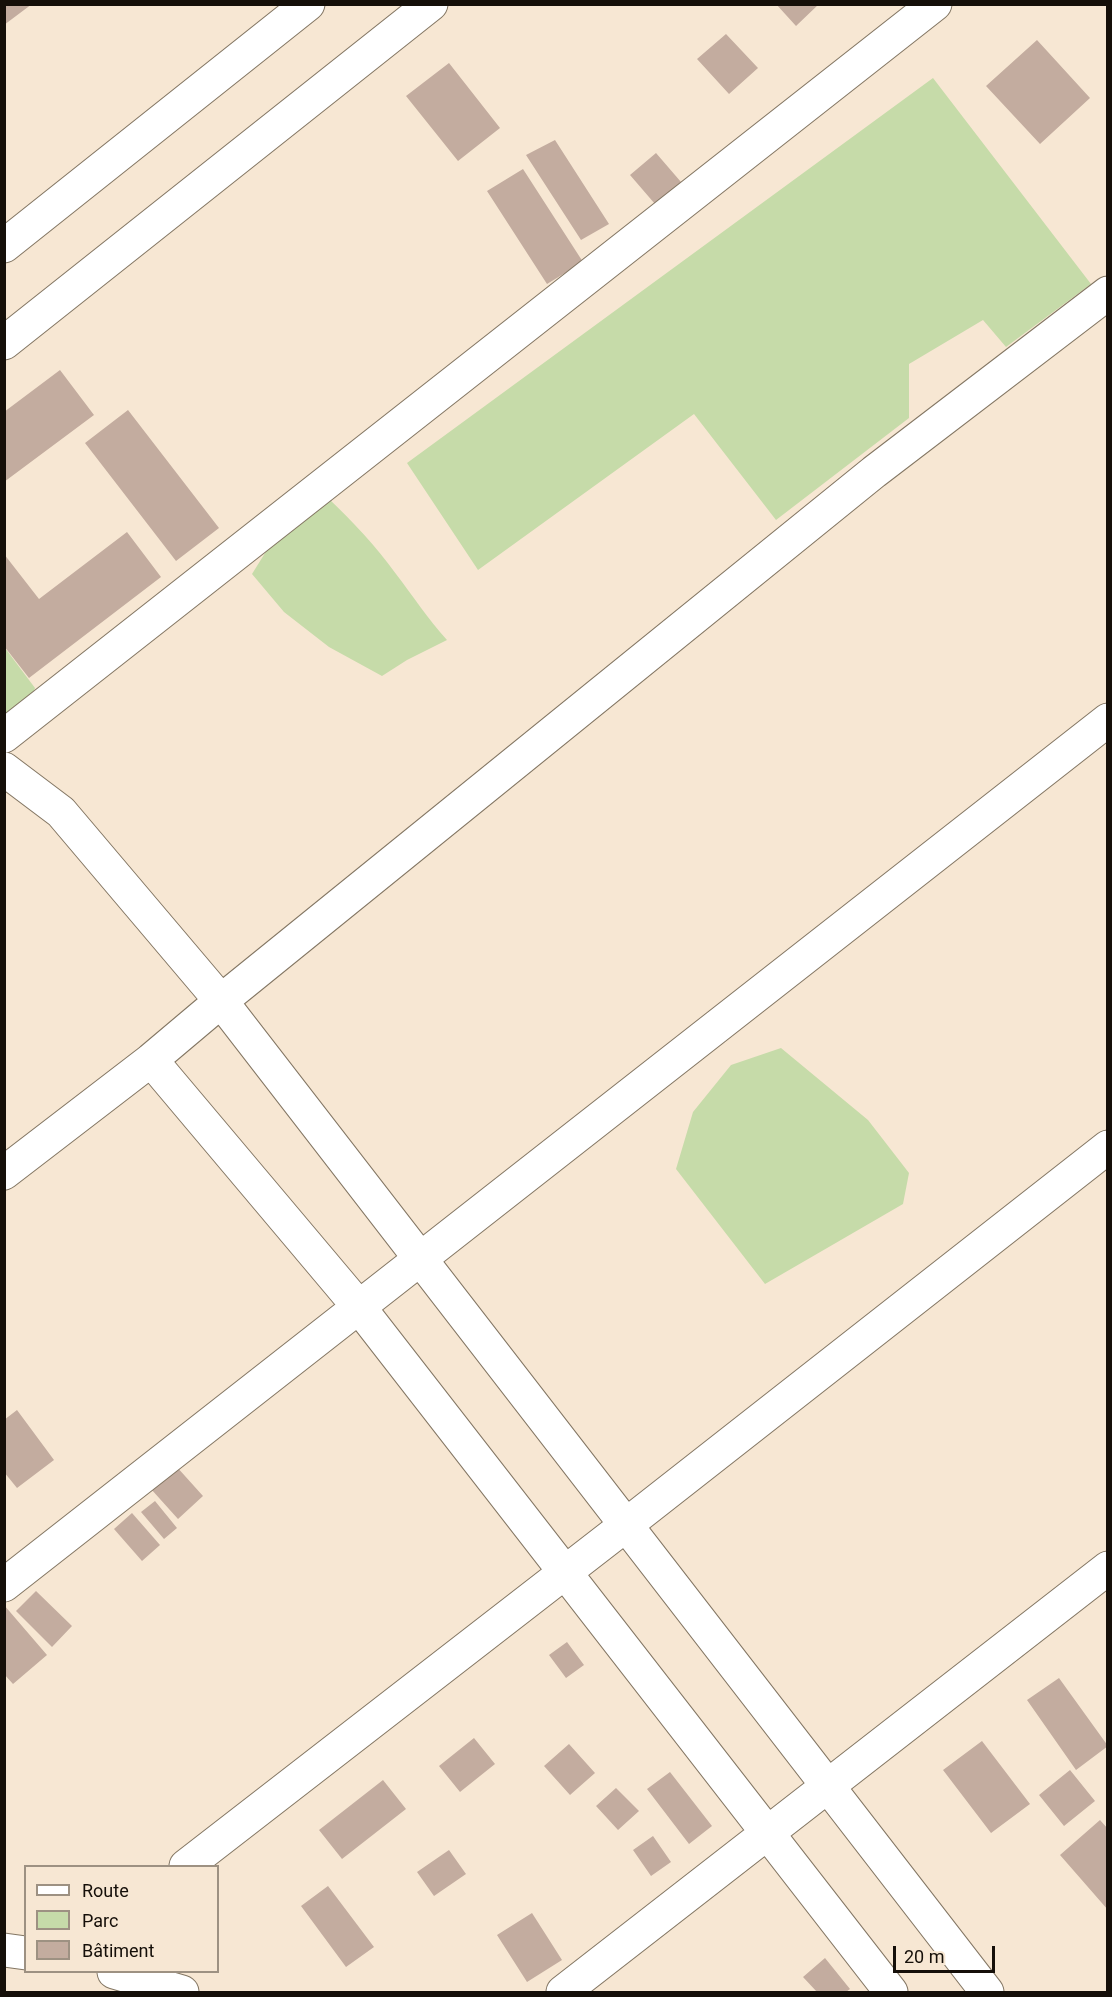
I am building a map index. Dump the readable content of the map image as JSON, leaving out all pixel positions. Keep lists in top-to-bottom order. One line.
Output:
{"legend":["Route","Parc","Bâtiment"],"scale_bar":"20 m"}
